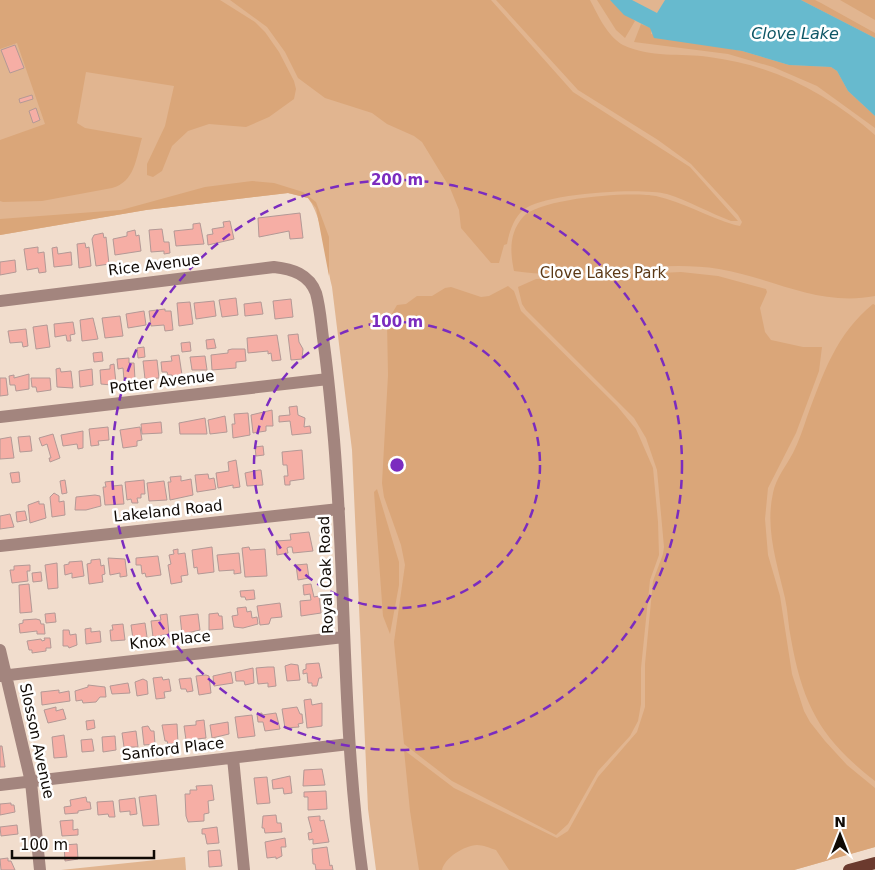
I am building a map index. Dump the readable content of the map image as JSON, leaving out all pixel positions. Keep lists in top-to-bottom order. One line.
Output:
{"streets":{"street":["Rice Avenue","Potter Avenue","Lakeland Road","Royal Oak Road","Knox Place","Slosson Avenue","Sanford Place"]},"crossings":[["Rice Avenue","Royal Oak Road"],["Potter Avenue","Royal Oak Road"],["Lakeland Road","Royal Oak Road"],["Royal Oak Road","Knox Place"],["Royal Oak Road","Sanford Place"],["Knox Place","Slosson Avenue"],["Slosson Avenue","Sanford Place"]],"water":["Clove Lake"],"parks":["Clove Lakes Park"],"scale_bar":"100 m","north":"top","rings":["200 m","100 m"]}
